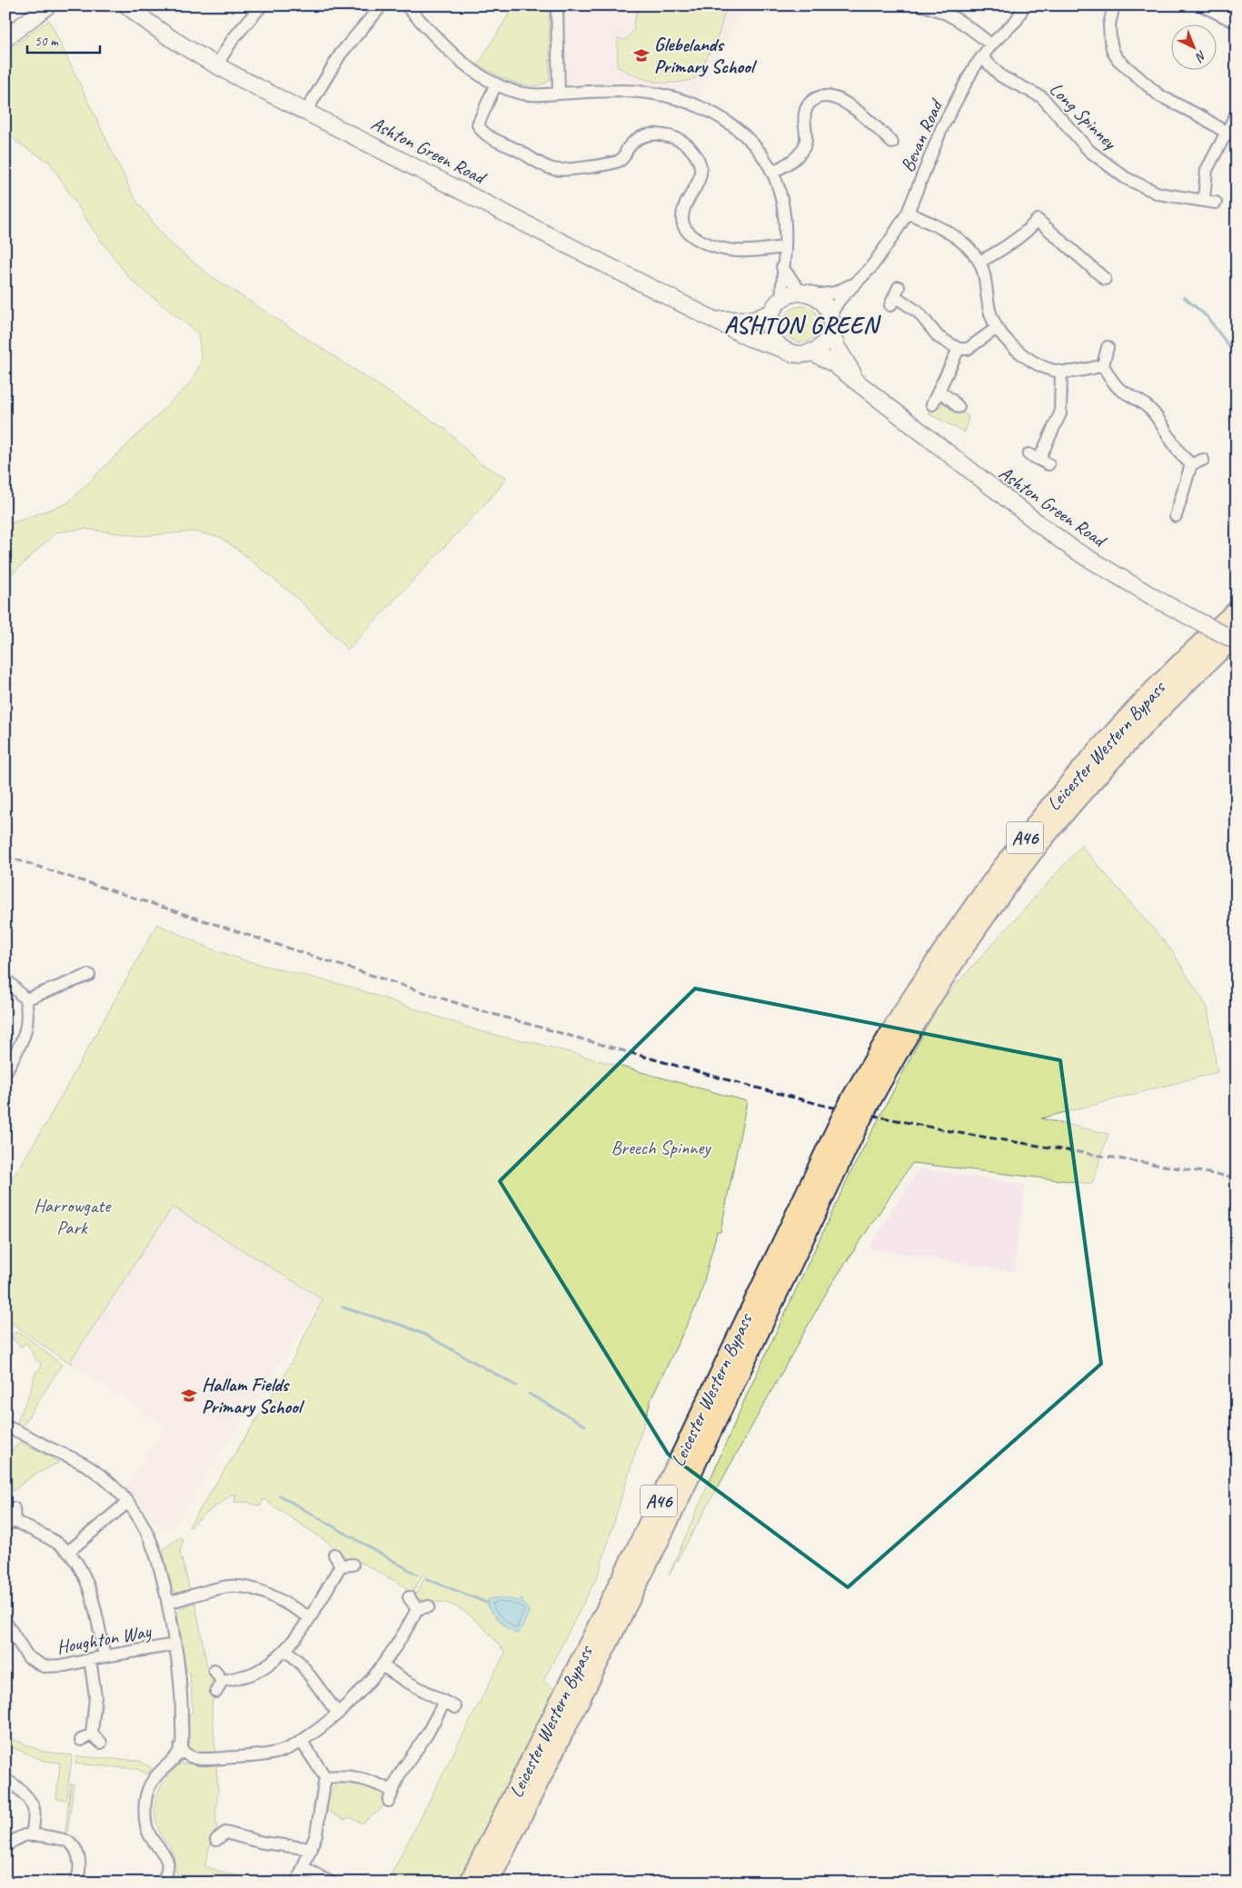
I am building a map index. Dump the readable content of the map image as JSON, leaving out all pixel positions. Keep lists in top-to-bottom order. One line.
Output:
{"streets":{"highway":["Leicester Western Bypass","A46"],"street":["Long Spinney","Bevan Road","Ashton Green Road","Houghton Way"]},"crossings":[["Long Spinney","Bevan Road"],["Bevan Road","Ashton Green Road"],["Leicester Western Bypass","A46"]],"districts":["ASHTON GREEN"],"parks":["Breech Spinney","Harrowgate Park"],"places":{"school or university":["Glebelands Primary School","Hallam Fields Primary School"]},"scale_bar":"50 m","north":"bottom right"}
